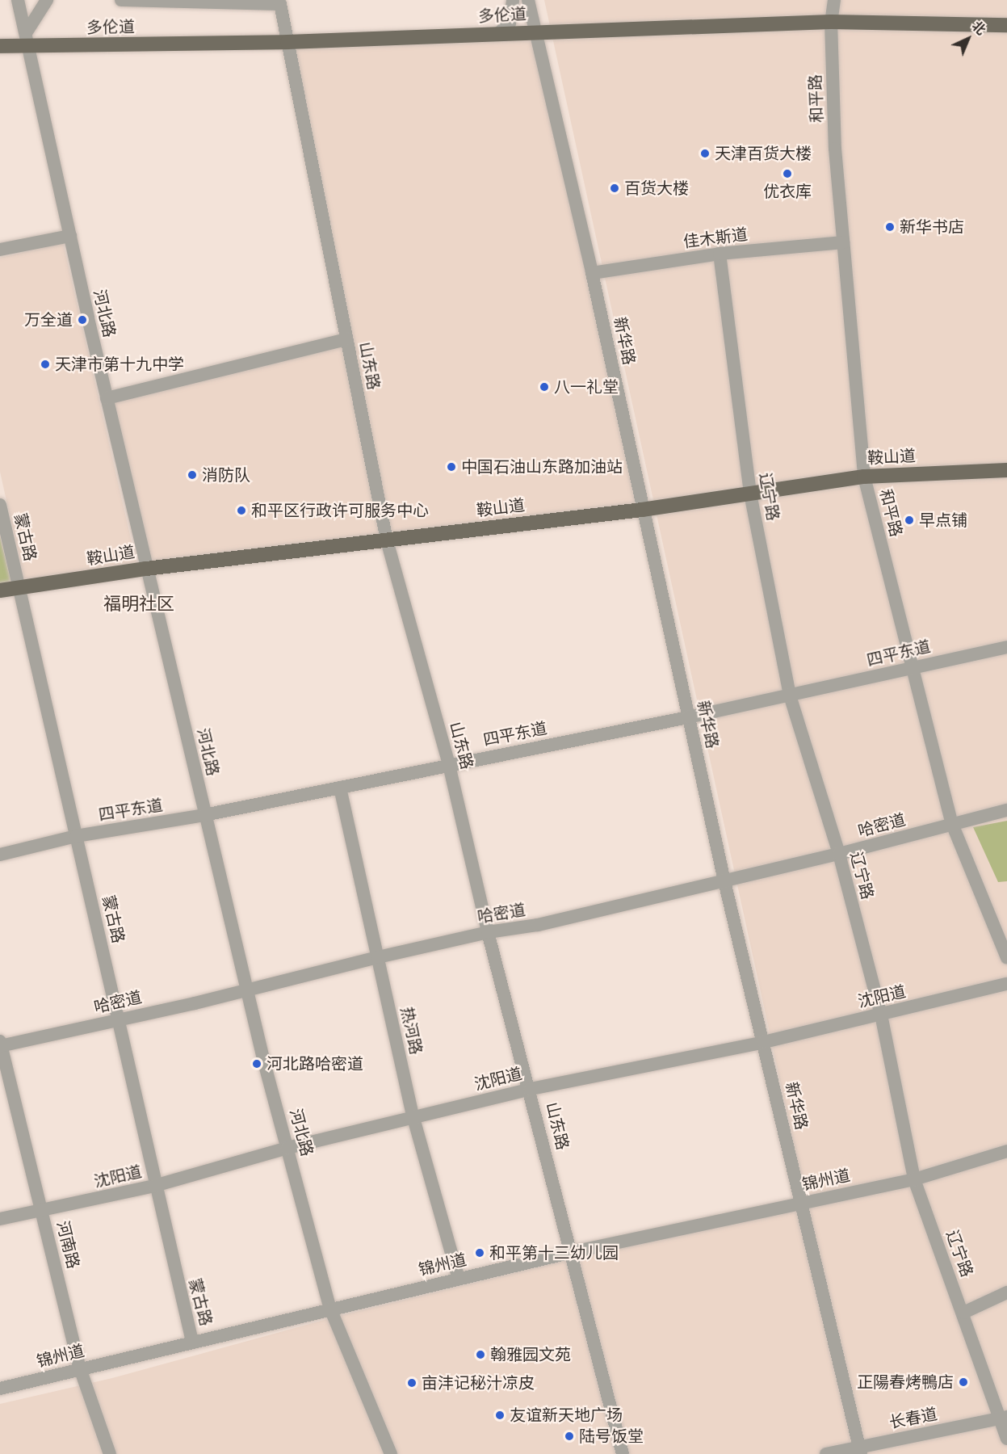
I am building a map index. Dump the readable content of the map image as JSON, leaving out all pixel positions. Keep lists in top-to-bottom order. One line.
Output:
{"streets":{"main road":["多伦道","鞍山道"],"street":["和平路","佳木斯道","河北路","新华路","山东路","辽宁路","蒙古路","四平东道","哈密道","沈阳道","热河路","锦州道","河南路","长春道"]},"crossings":[["多伦道","和平路"],["多伦道","河北路"],["多伦道","新华路"],["多伦道","山东路"],["和平路","佳木斯道"],["和平路","鞍山道"],["和平路","四平东道"],["和平路","哈密道"],["佳木斯道","新华路"],["佳木斯道","辽宁路"],["河北路","鞍山道"],["河北路","四平东道"],["河北路","哈密道"],["河北路","沈阳道"],["河北路","锦州道"],["新华路","鞍山道"],["新华路","四平东道"],["新华路","哈密道"],["新华路","沈阳道"],["新华路","锦州道"],["新华路","长春道"],["山东路","鞍山道"],["山东路","四平东道"],["山东路","哈密道"],["山东路","沈阳道"],["山东路","锦州道"],["鞍山道","辽宁路"],["鞍山道","蒙古路"],["辽宁路","四平东道"],["辽宁路","哈密道"],["辽宁路","沈阳道"],["辽宁路","锦州道"],["辽宁路","长春道"],["蒙古路","四平东道"],["蒙古路","哈密道"],["蒙古路","沈阳道"],["蒙古路","锦州道"],["四平东道","热河路"],["哈密道","热河路"],["哈密道","河南路"],["沈阳道","热河路"],["沈阳道","河南路"],["热河路","锦州道"],["锦州道","河南路"]],"districts":["福明社区"],"places":["天津百货大楼","优衣库","百货大楼","新华书店","万全道","天津市第十九中学","八一礼堂","中国石油山东路加油站","消防队","和平区行政许可服务中心","早点铺","河北路哈密道","和平第十三幼儿园","翰雅园文苑","正陽春烤鴨店","亩沣记秘汁凉皮","友谊新天地广场","陆号饭堂"],"north":"top right"}
